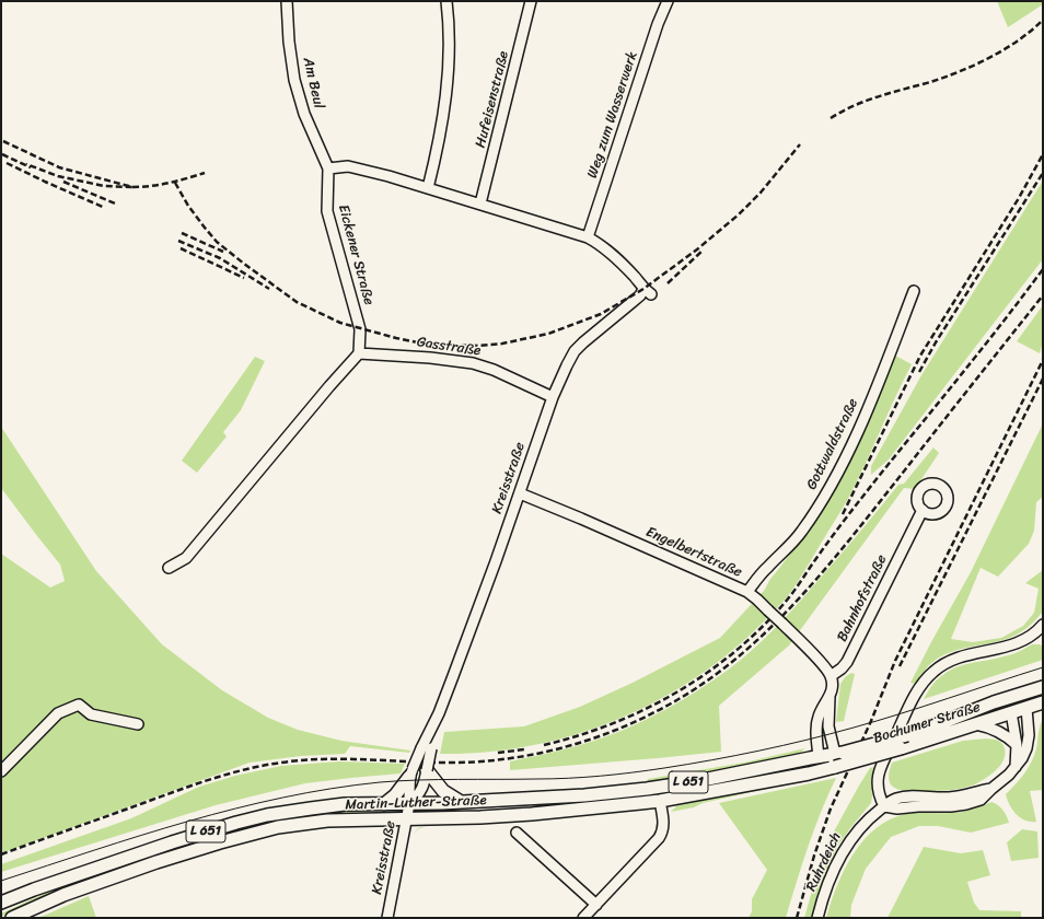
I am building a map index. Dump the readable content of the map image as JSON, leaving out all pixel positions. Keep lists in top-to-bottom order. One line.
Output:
{"streets":{"main road":["Bochumer Straße","L 651","Martin-Luther-Straße","Ruhrdeich"],"street":["Am Beul","Hufeisenstraße","Weg zum Wasserwerk","Eickener Straße","Gasstraße","Gottwaldstraße","Kreisstraße","Engelbertstraße","Bahnhofstraße"]},"crossings":[["Am Beul","Eickener Straße"],["Weg zum Wasserwerk","Kreisstraße"],["Eickener Straße","Gasstraße"],["Gasstraße","Kreisstraße"],["Gottwaldstraße","Engelbertstraße"],["Kreisstraße","Engelbertstraße"],["Kreisstraße","Martin-Luther-Straße"],["Engelbertstraße","Bahnhofstraße"],["Bochumer Straße","Martin-Luther-Straße"],["Bochumer Straße","Ruhrdeich"]]}
